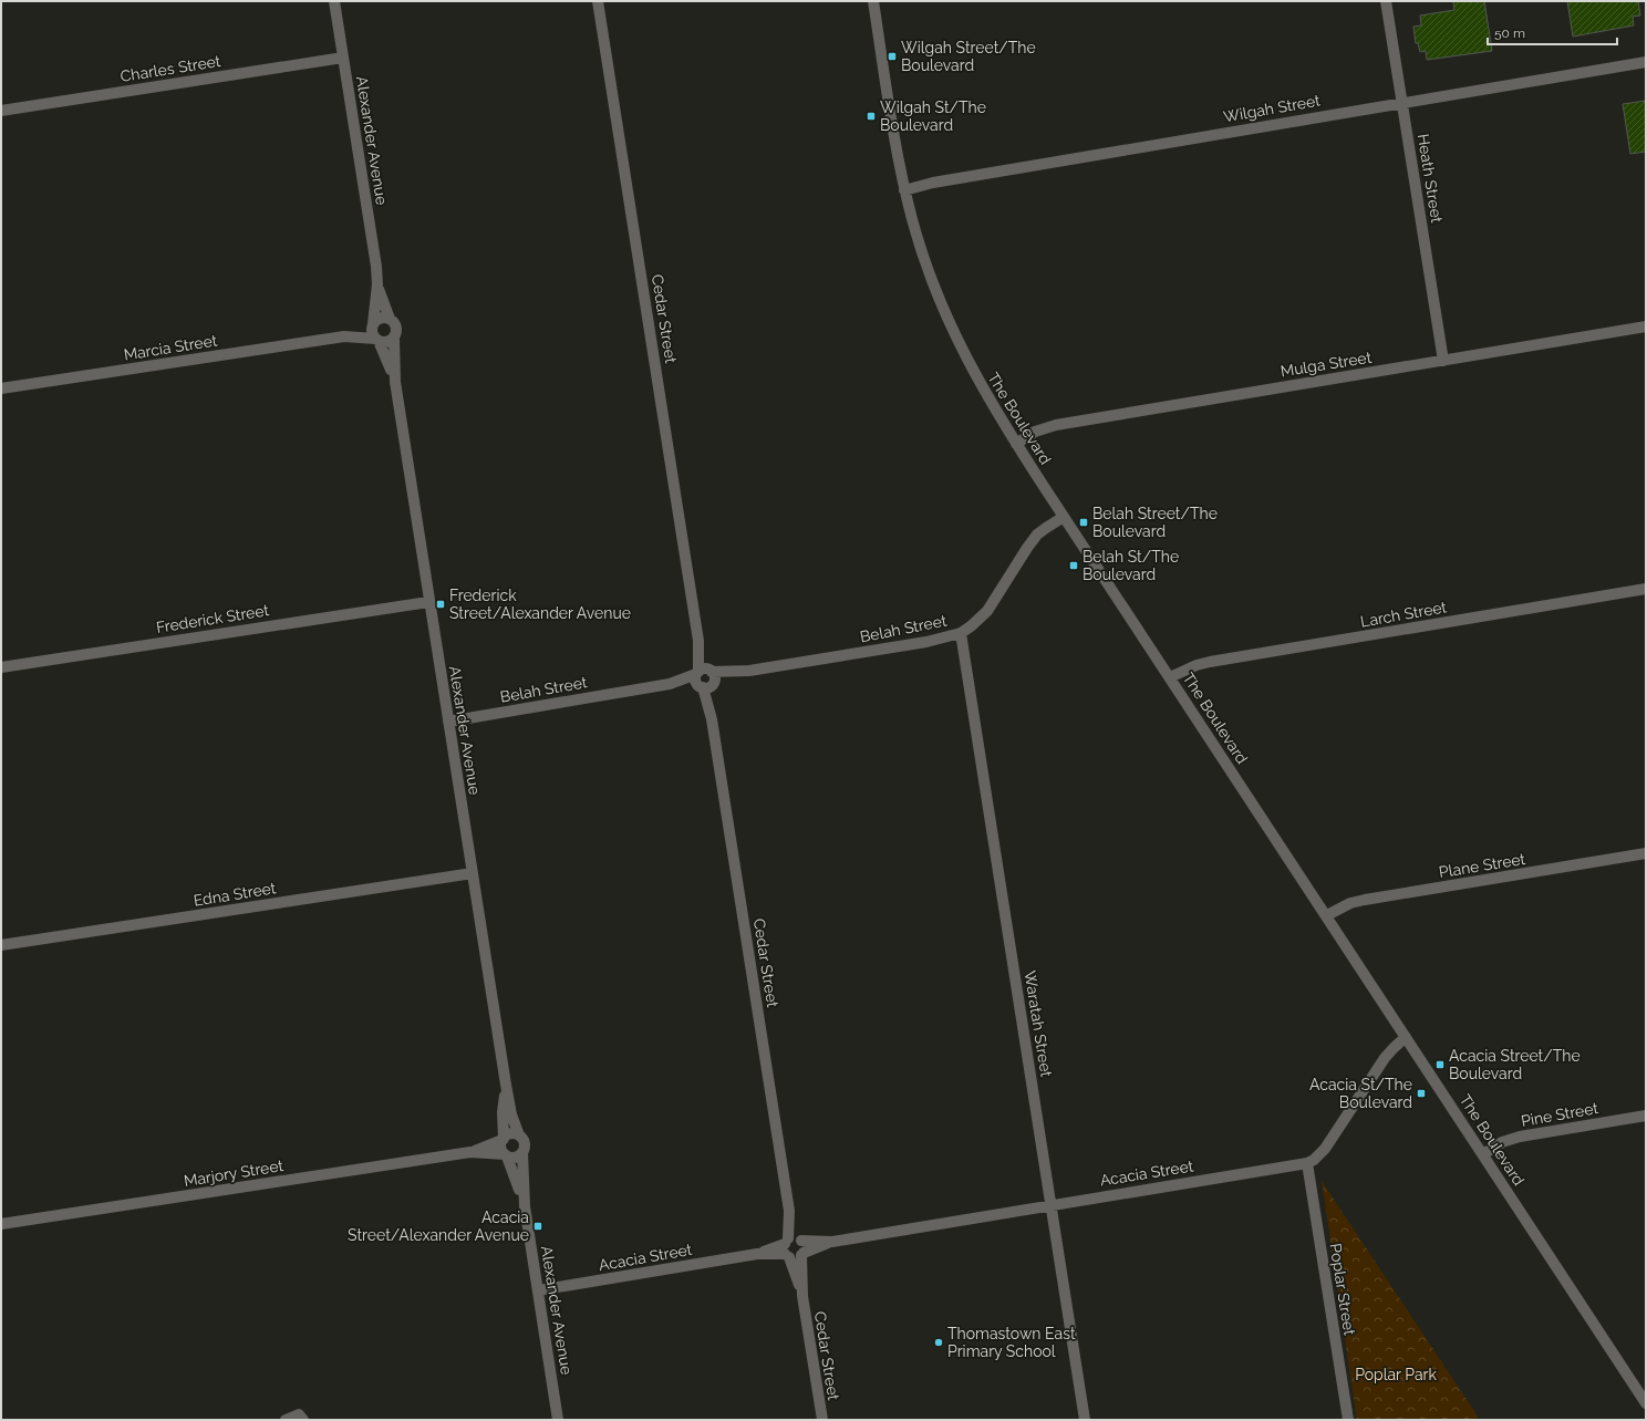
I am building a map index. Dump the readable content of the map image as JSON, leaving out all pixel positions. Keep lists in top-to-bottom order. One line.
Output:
{"streets":{"street":["Charles Street","Wilgah Street","Alexander Avenue","Heath Street","Cedar Street","Marcia Street","Mulga Street","The Boulevard","Larch Street","Frederick Street","Belah Street","Plane Street","Edna Street","Waratah Street","Pine Street","Marjory Street","Acacia Street","Poplar Street"]},"crossings":[["Charles Street","Alexander Avenue"],["Wilgah Street","Heath Street"],["Wilgah Street","The Boulevard"],["Alexander Avenue","Marcia Street"],["Alexander Avenue","Frederick Street"],["Alexander Avenue","Belah Street"],["Alexander Avenue","Edna Street"],["Alexander Avenue","Marjory Street"],["Alexander Avenue","Acacia Street"],["Heath Street","Mulga Street"],["Cedar Street","Belah Street"],["Cedar Street","Acacia Street"],["Mulga Street","The Boulevard"],["The Boulevard","Larch Street"],["The Boulevard","Belah Street"],["The Boulevard","Plane Street"],["The Boulevard","Pine Street"],["Belah Street","Waratah Street"],["Waratah Street","Acacia Street"],["Acacia Street","Poplar Street"]],"parks":["Poplar Park"],"places":{"transit":["Wilgah Street/The Boulevard","Wilgah St/The Boulevard","Belah Street/The Boulevard","Belah St/The Boulevard","Frederick Street/Alexander Avenue","Acacia Street/The Boulevard","Acacia St/The Boulevard","Acacia Street/Alexander Avenue"],"other":["Thomastown East Primary School"]},"scale_bar":"50 m"}
